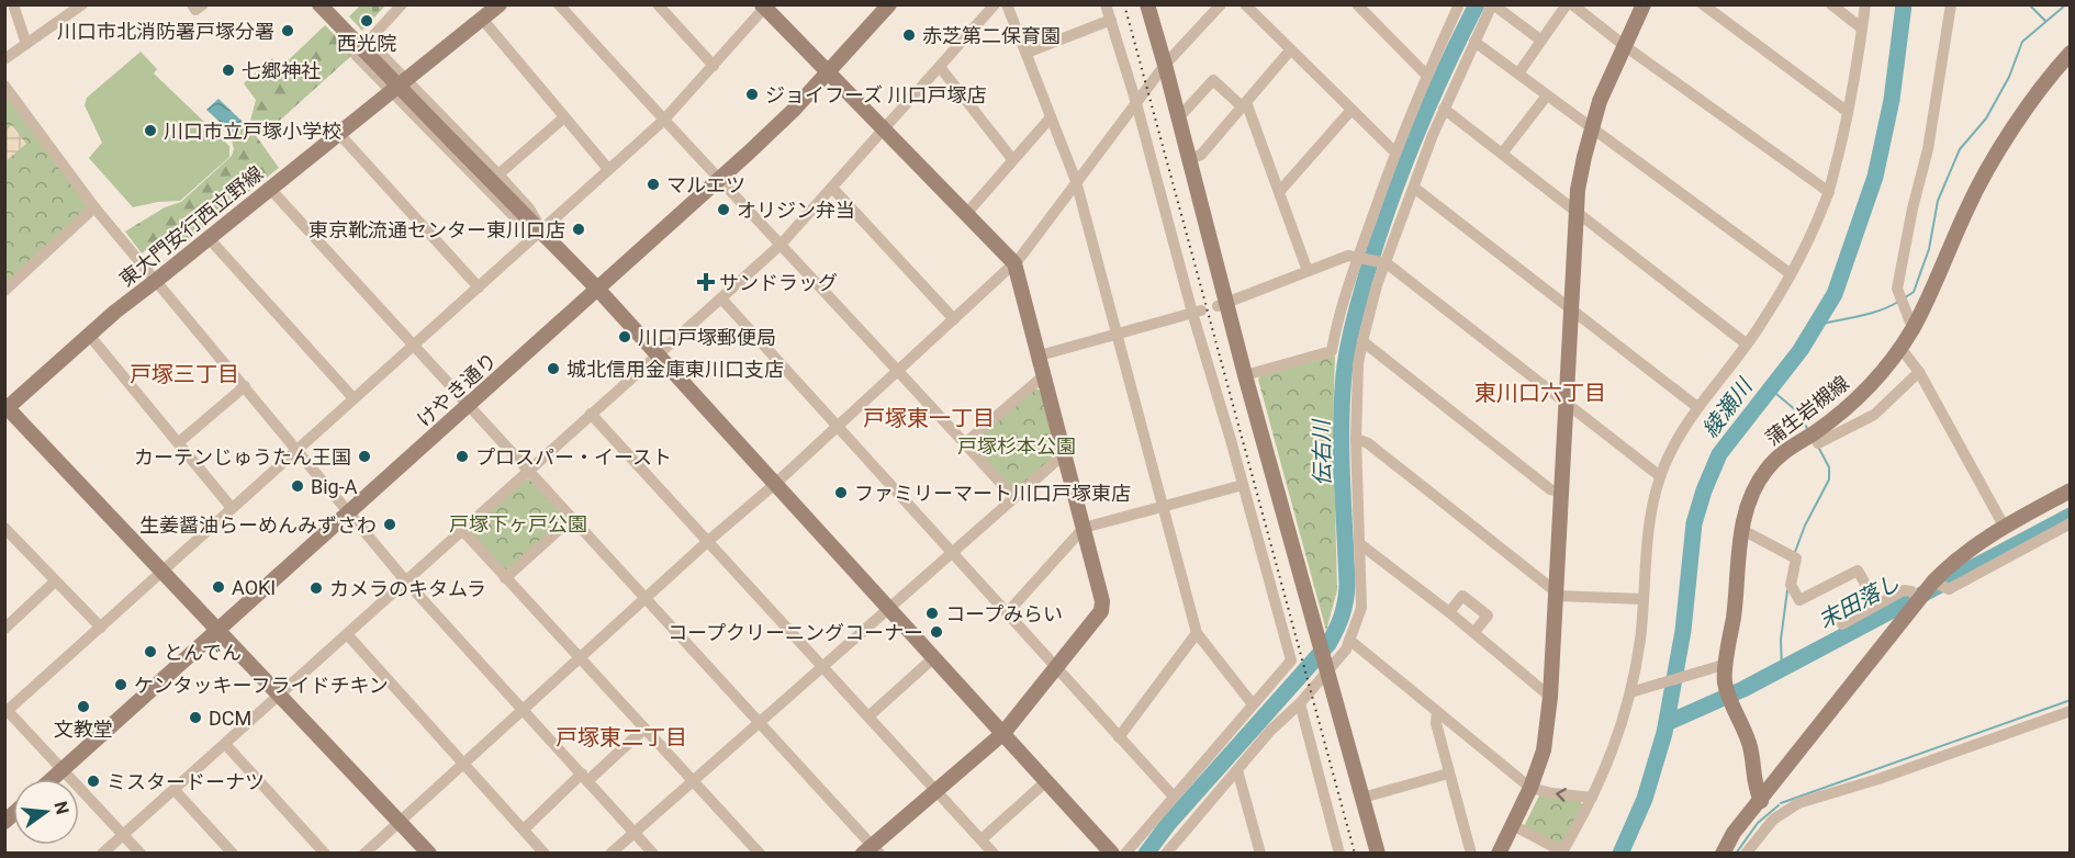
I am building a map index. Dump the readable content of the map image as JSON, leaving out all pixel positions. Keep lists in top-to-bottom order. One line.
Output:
{"streets":{"street":["東大門安行西立野線","けやき通り","蒲生岩槻線"]},"districts":["戸塚三丁目","東川口六丁目","戸塚東一丁目","戸塚東二丁目"],"water":["綾瀬川","伝右川","末田落し"],"parks":["戸塚杉本公園","戸塚下ヶ戸公園"],"places":{"other":["西光院","川口市北消防署戸塚分署","赤芝第二保育園","七郷神社","ジョイフーズ 川口戸塚店","川口市立戸塚小学校","マルエツ","オリジン弁当","東京靴流通センター東川口店","川口戸塚郵便局","城北信用金庫東川口支店","カーテンじゅうたん王国","プロスパー・イースト","Big-A","ファミリーマート川口戸塚東店","生姜醤油らーめんみずさわ","AOKI","カメラのキタムラ","コープみらい","コープクリーニングコーナー","とんでん","ケンタッキーフライドチキン","文教堂","DCM","ミスタードーナツ"],"health":["サンドラッグ"]},"north":"right"}
